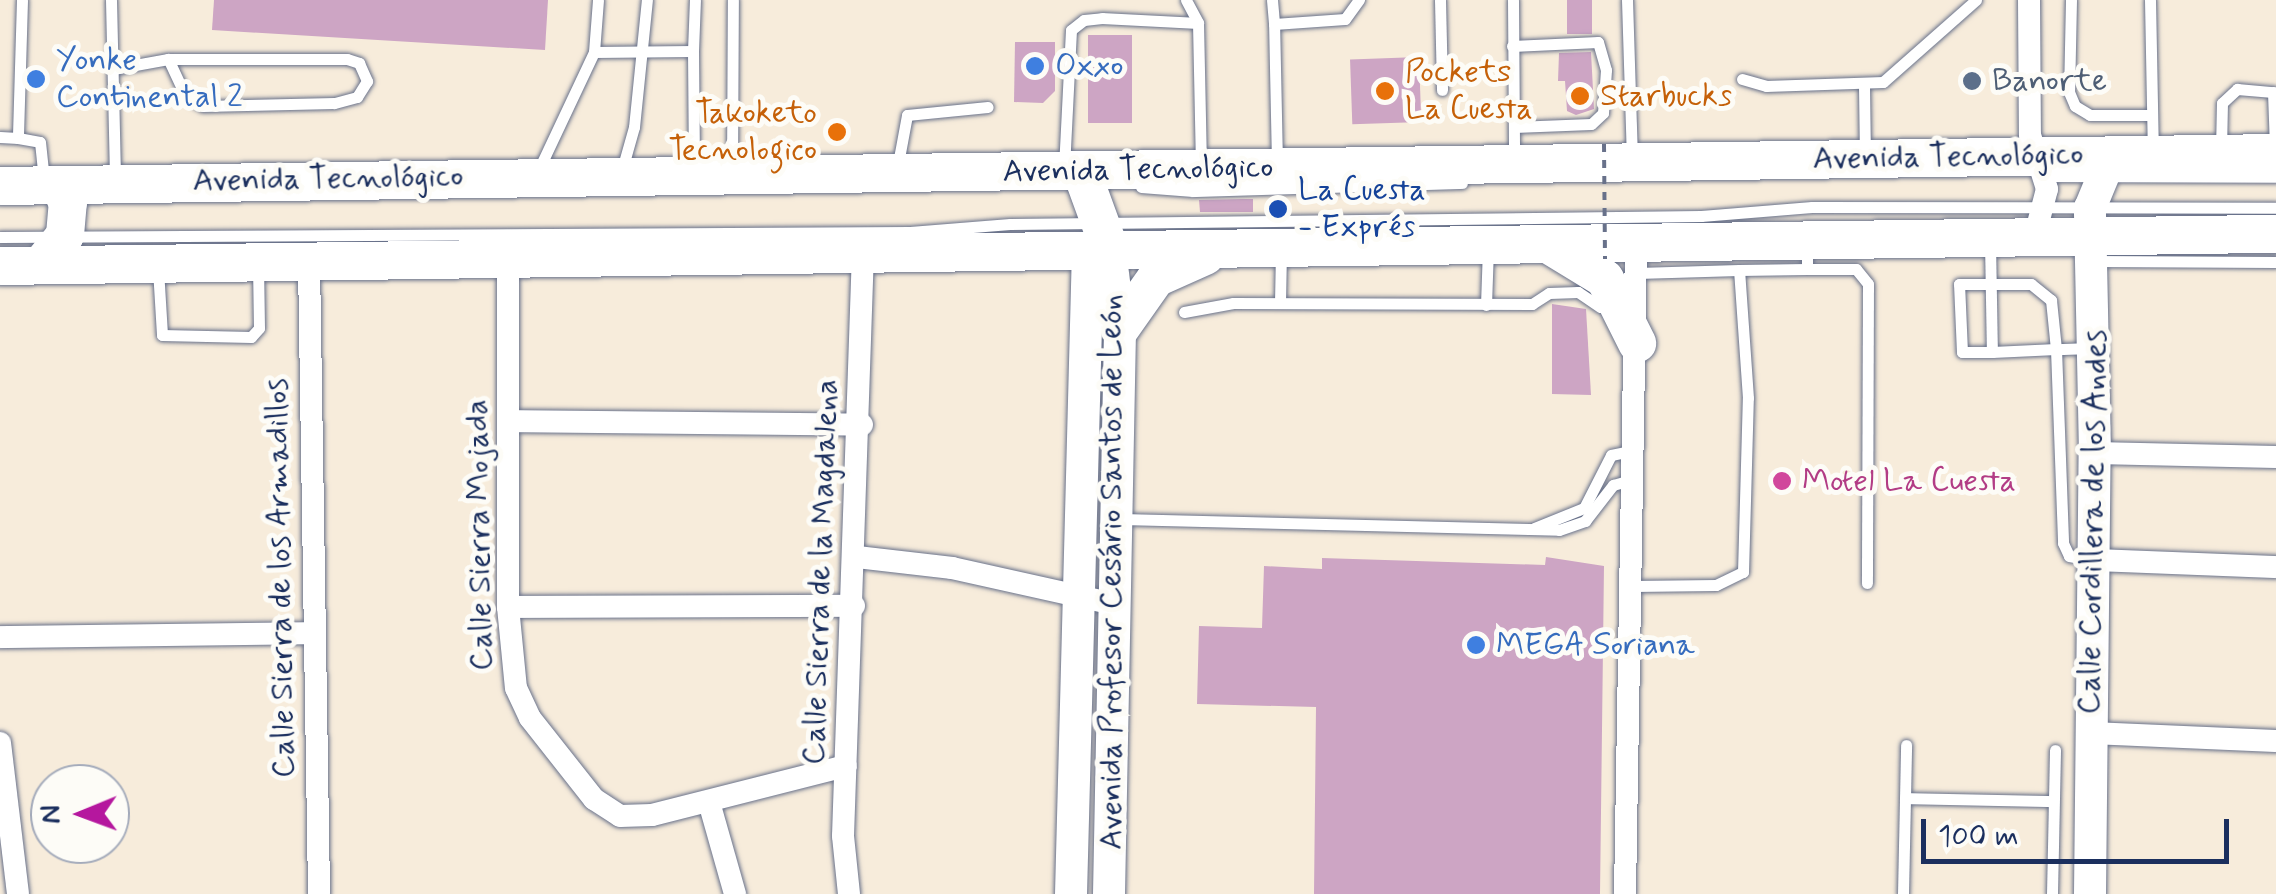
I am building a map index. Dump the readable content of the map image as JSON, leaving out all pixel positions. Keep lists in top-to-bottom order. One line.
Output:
{"streets":{"main road":["Avenida Tecnológico"],"street":["Calle Cordillera de los Andes","Calle Sierra Mojada","Calle Sierra de la Magdalena","Avenida Profesor Cesário Santos de León","Calle Sierra de los Armadillos"]},"crossings":[["Avenida Tecnológico","Calle Cordillera de los Andes"],["Avenida Tecnológico","Calle Sierra Mojada"],["Avenida Tecnológico","Calle Sierra de la Magdalena"],["Avenida Tecnológico","Avenida Profesor Cesário Santos de León"],["Avenida Tecnológico","Calle Sierra de los Armadillos"]],"places":["Oxxo","Yonke Continental 2","Banorte","Pockets La Cuesta","Starbucks","Takoketo Tecnologico","La Cuesta - Exprés","Motel La Cuesta","MEGA Soriana"],"scale_bar":"100 m","north":"left"}
